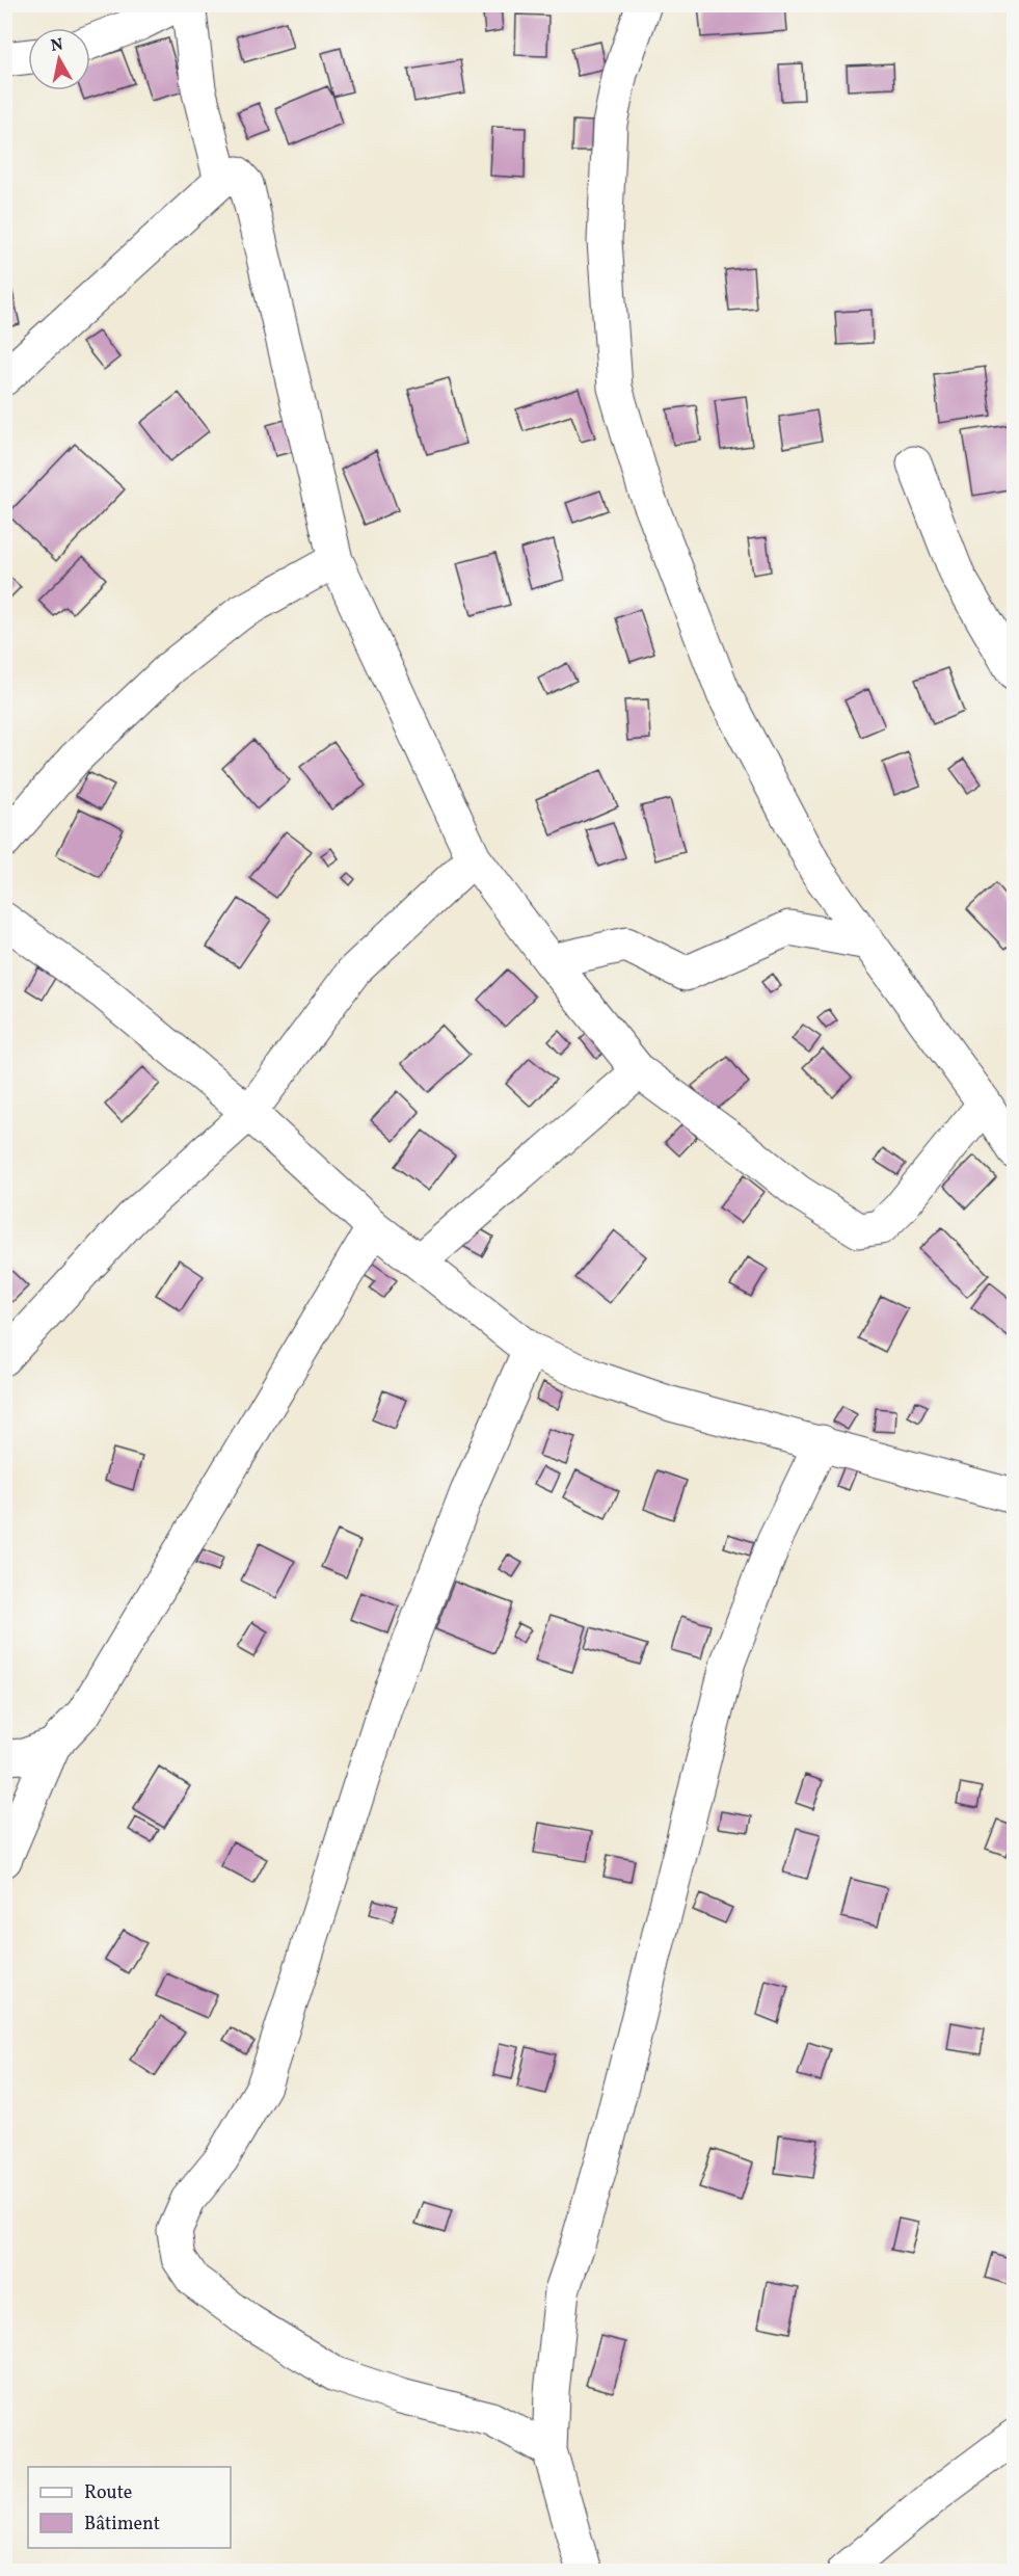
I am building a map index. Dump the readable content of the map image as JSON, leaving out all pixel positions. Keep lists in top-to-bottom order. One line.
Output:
{"legend":["Route","Bâtiment"],"north":"top"}
